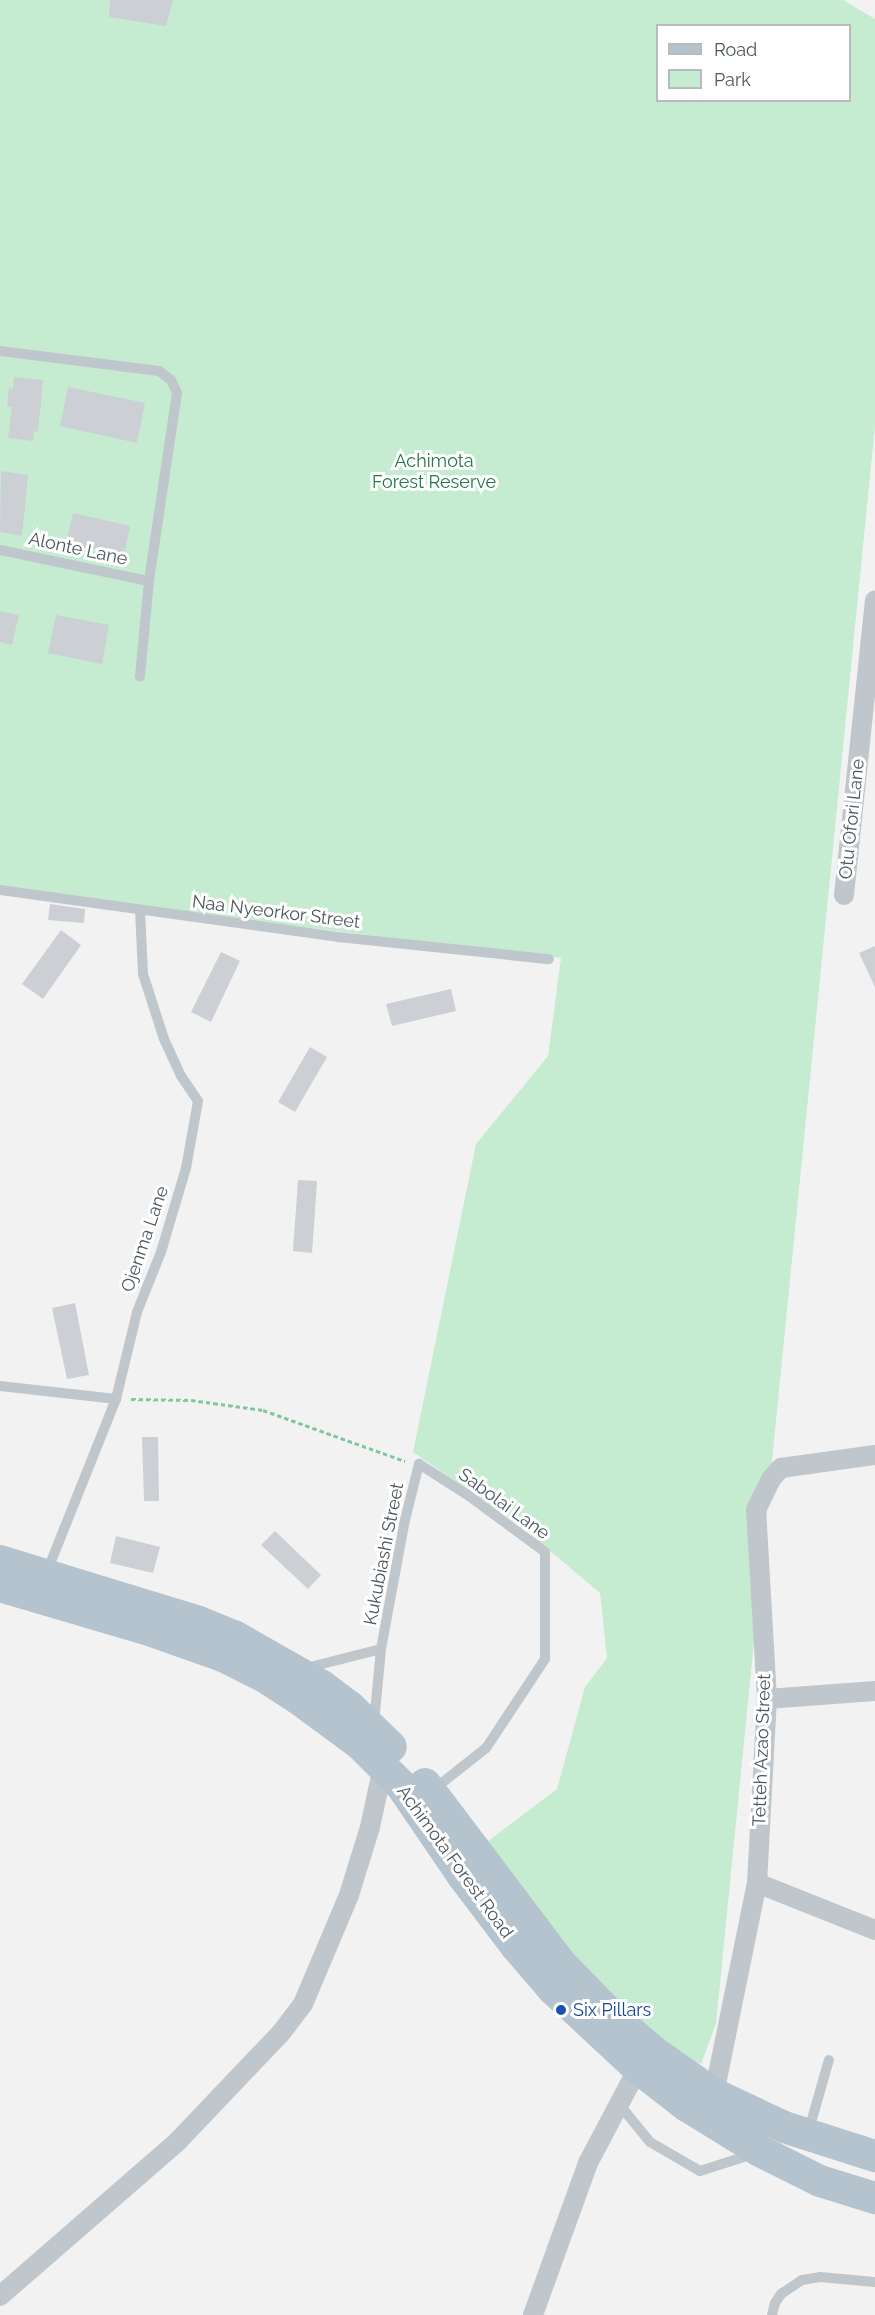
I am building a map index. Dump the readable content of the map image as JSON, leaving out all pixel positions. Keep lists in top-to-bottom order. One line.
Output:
{"streets":{"main road":["Achimota Forest Road"],"street":["Otu Ofori Lane","Tetteh Azao Street"],"lane":["Alonte Lane","Naa Nyeorkor Street","Ojenma Lane","Sabolai Lane","Kukubiashi Street"]},"crossings":[["Naa Nyeorkor Street","Ojenma Lane"],["Ojenma Lane","Achimota Forest Road"],["Sabolai Lane","Kukubiashi Street"],["Sabolai Lane","Achimota Forest Road"],["Kukubiashi Street","Achimota Forest Road"],["Tetteh Azao Street","Achimota Forest Road"]],"parks":["Achimota Forest Reserve"],"places":["Six Pillars"],"legend":["Road","Park"]}
